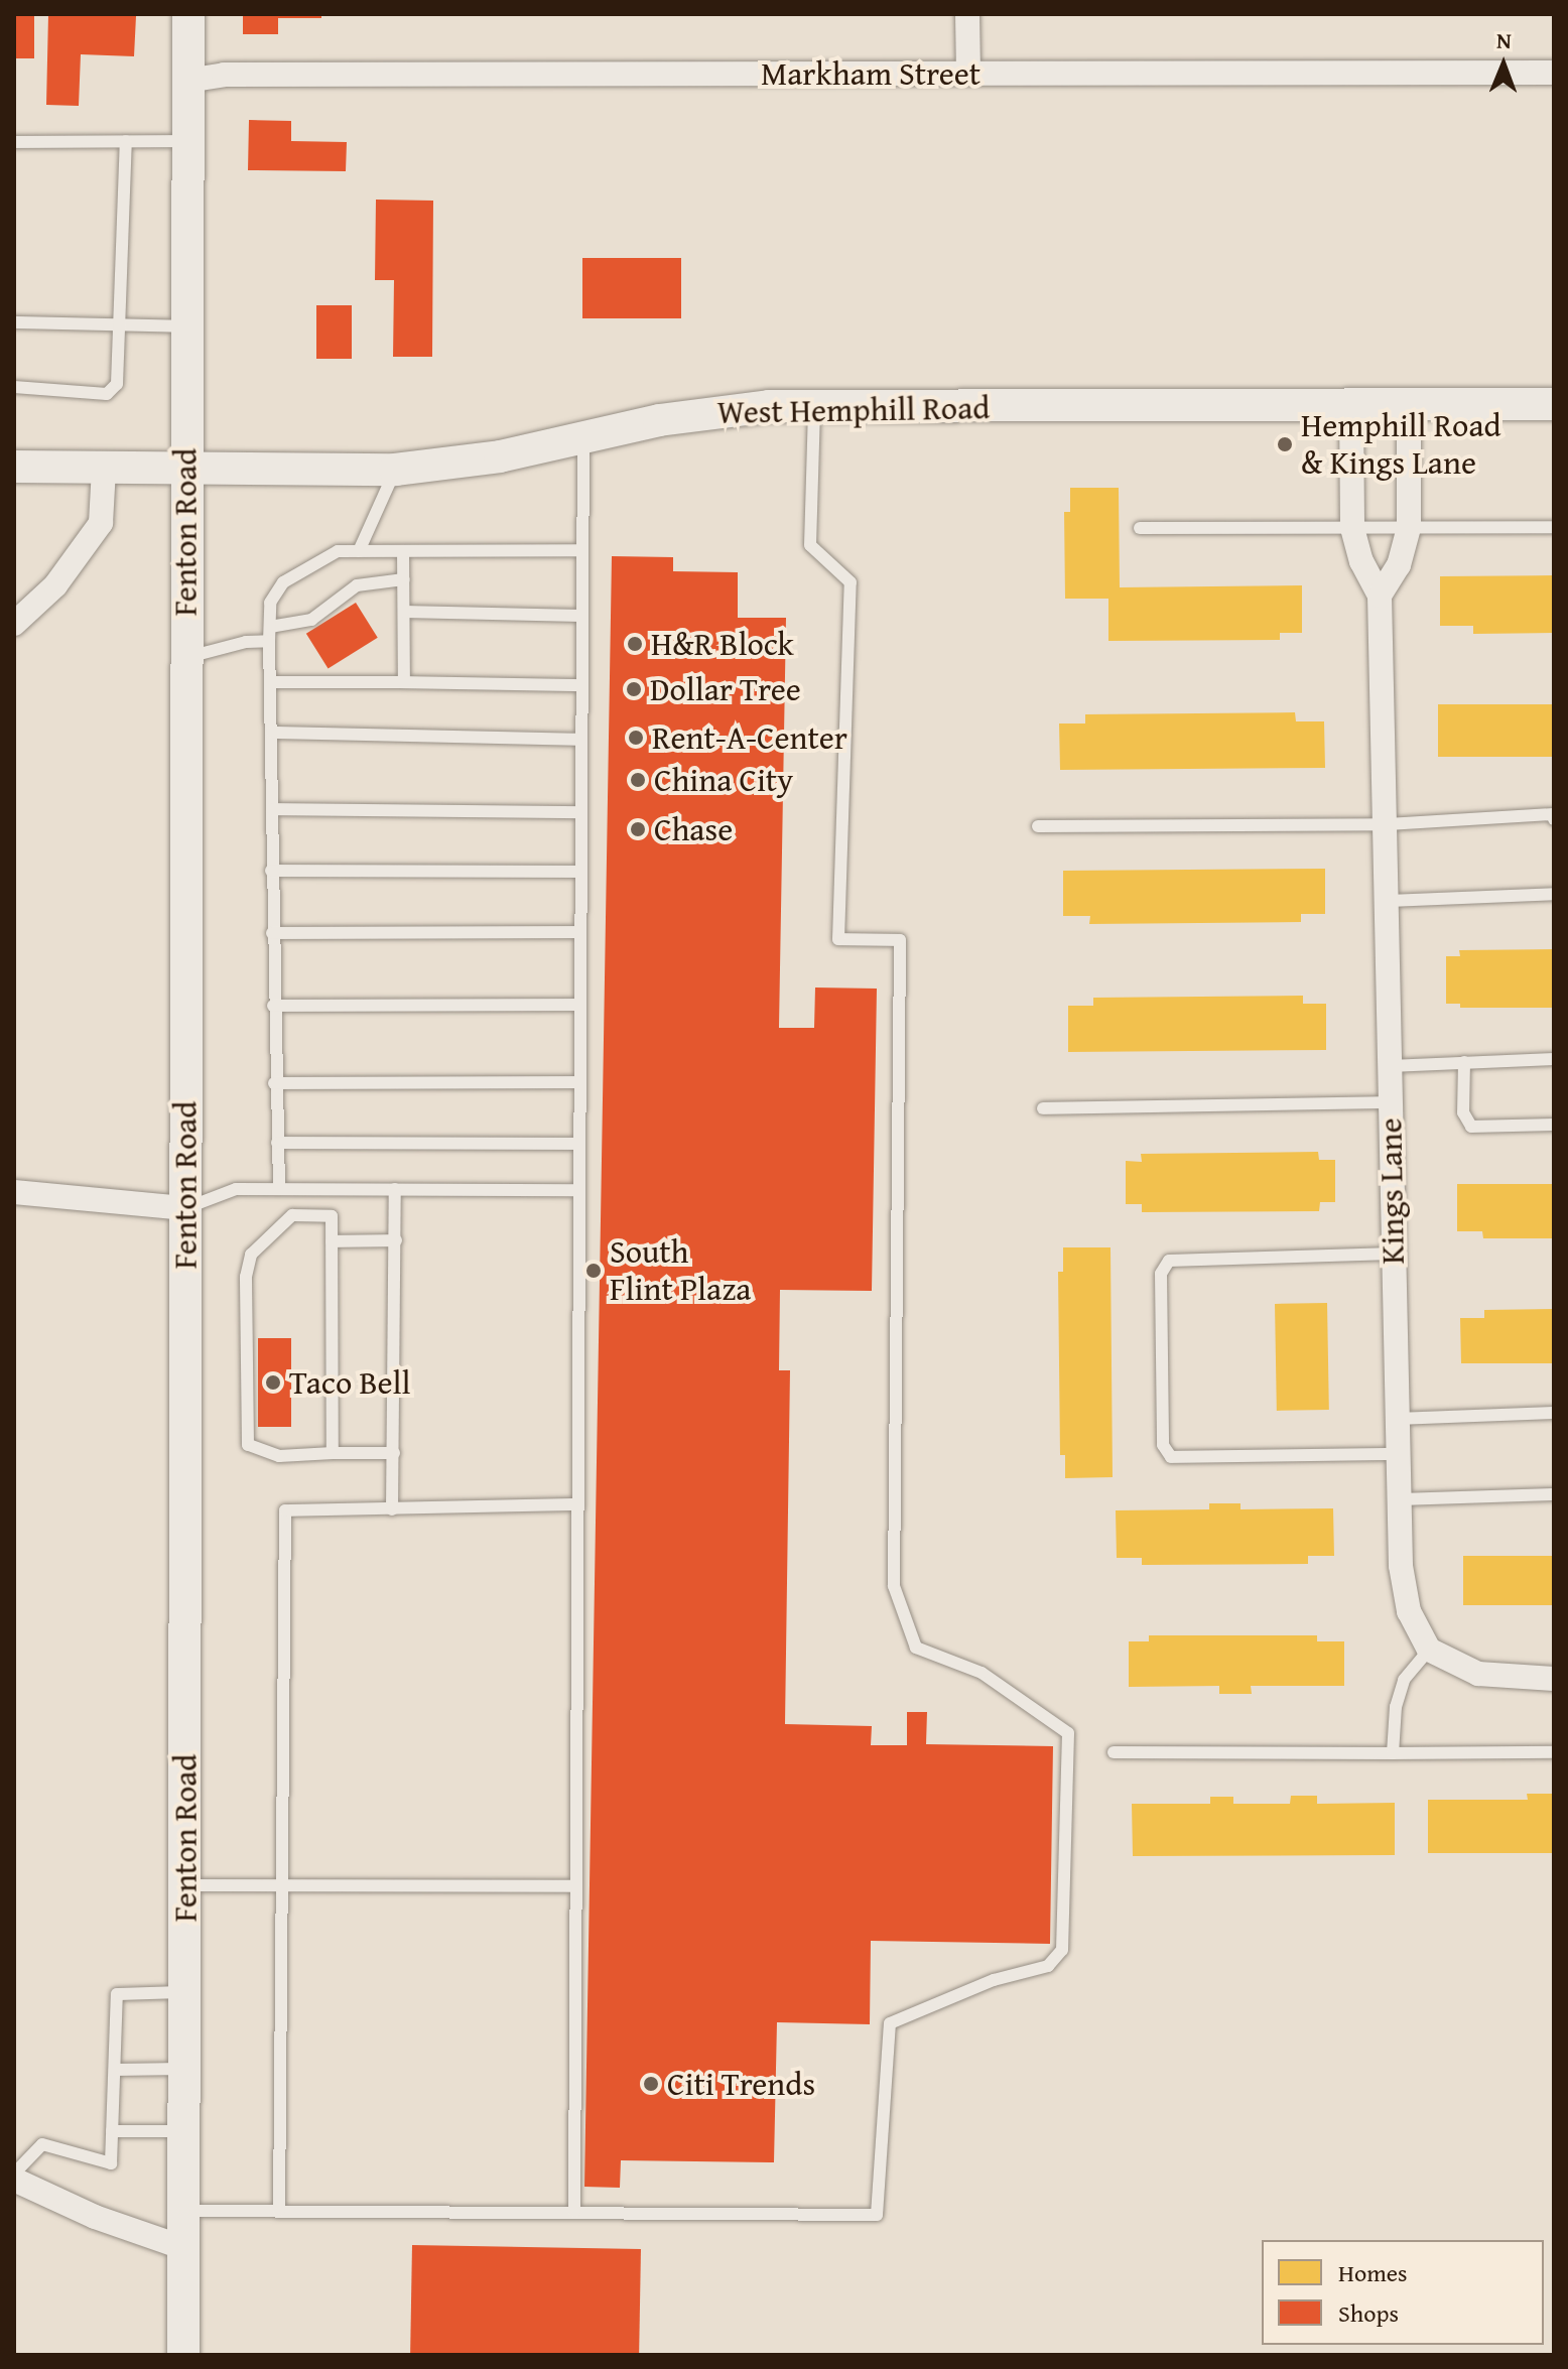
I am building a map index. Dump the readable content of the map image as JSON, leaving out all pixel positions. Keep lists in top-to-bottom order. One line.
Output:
{"streets":{"street":["Markham Street","West Hemphill Road","Fenton Road","Kings Lane"]},"crossings":[["Markham Street","Fenton Road"],["West Hemphill Road","Fenton Road"],["West Hemphill Road","Kings Lane"]],"places":["Hemphill Road & Kings Lane","H&R Block","Dollar Tree","Rent-A-Center","China City","Chase","South Flint Plaza","Taco Bell","Citi Trends"],"legend":["Homes","Shops"],"north":"top"}
